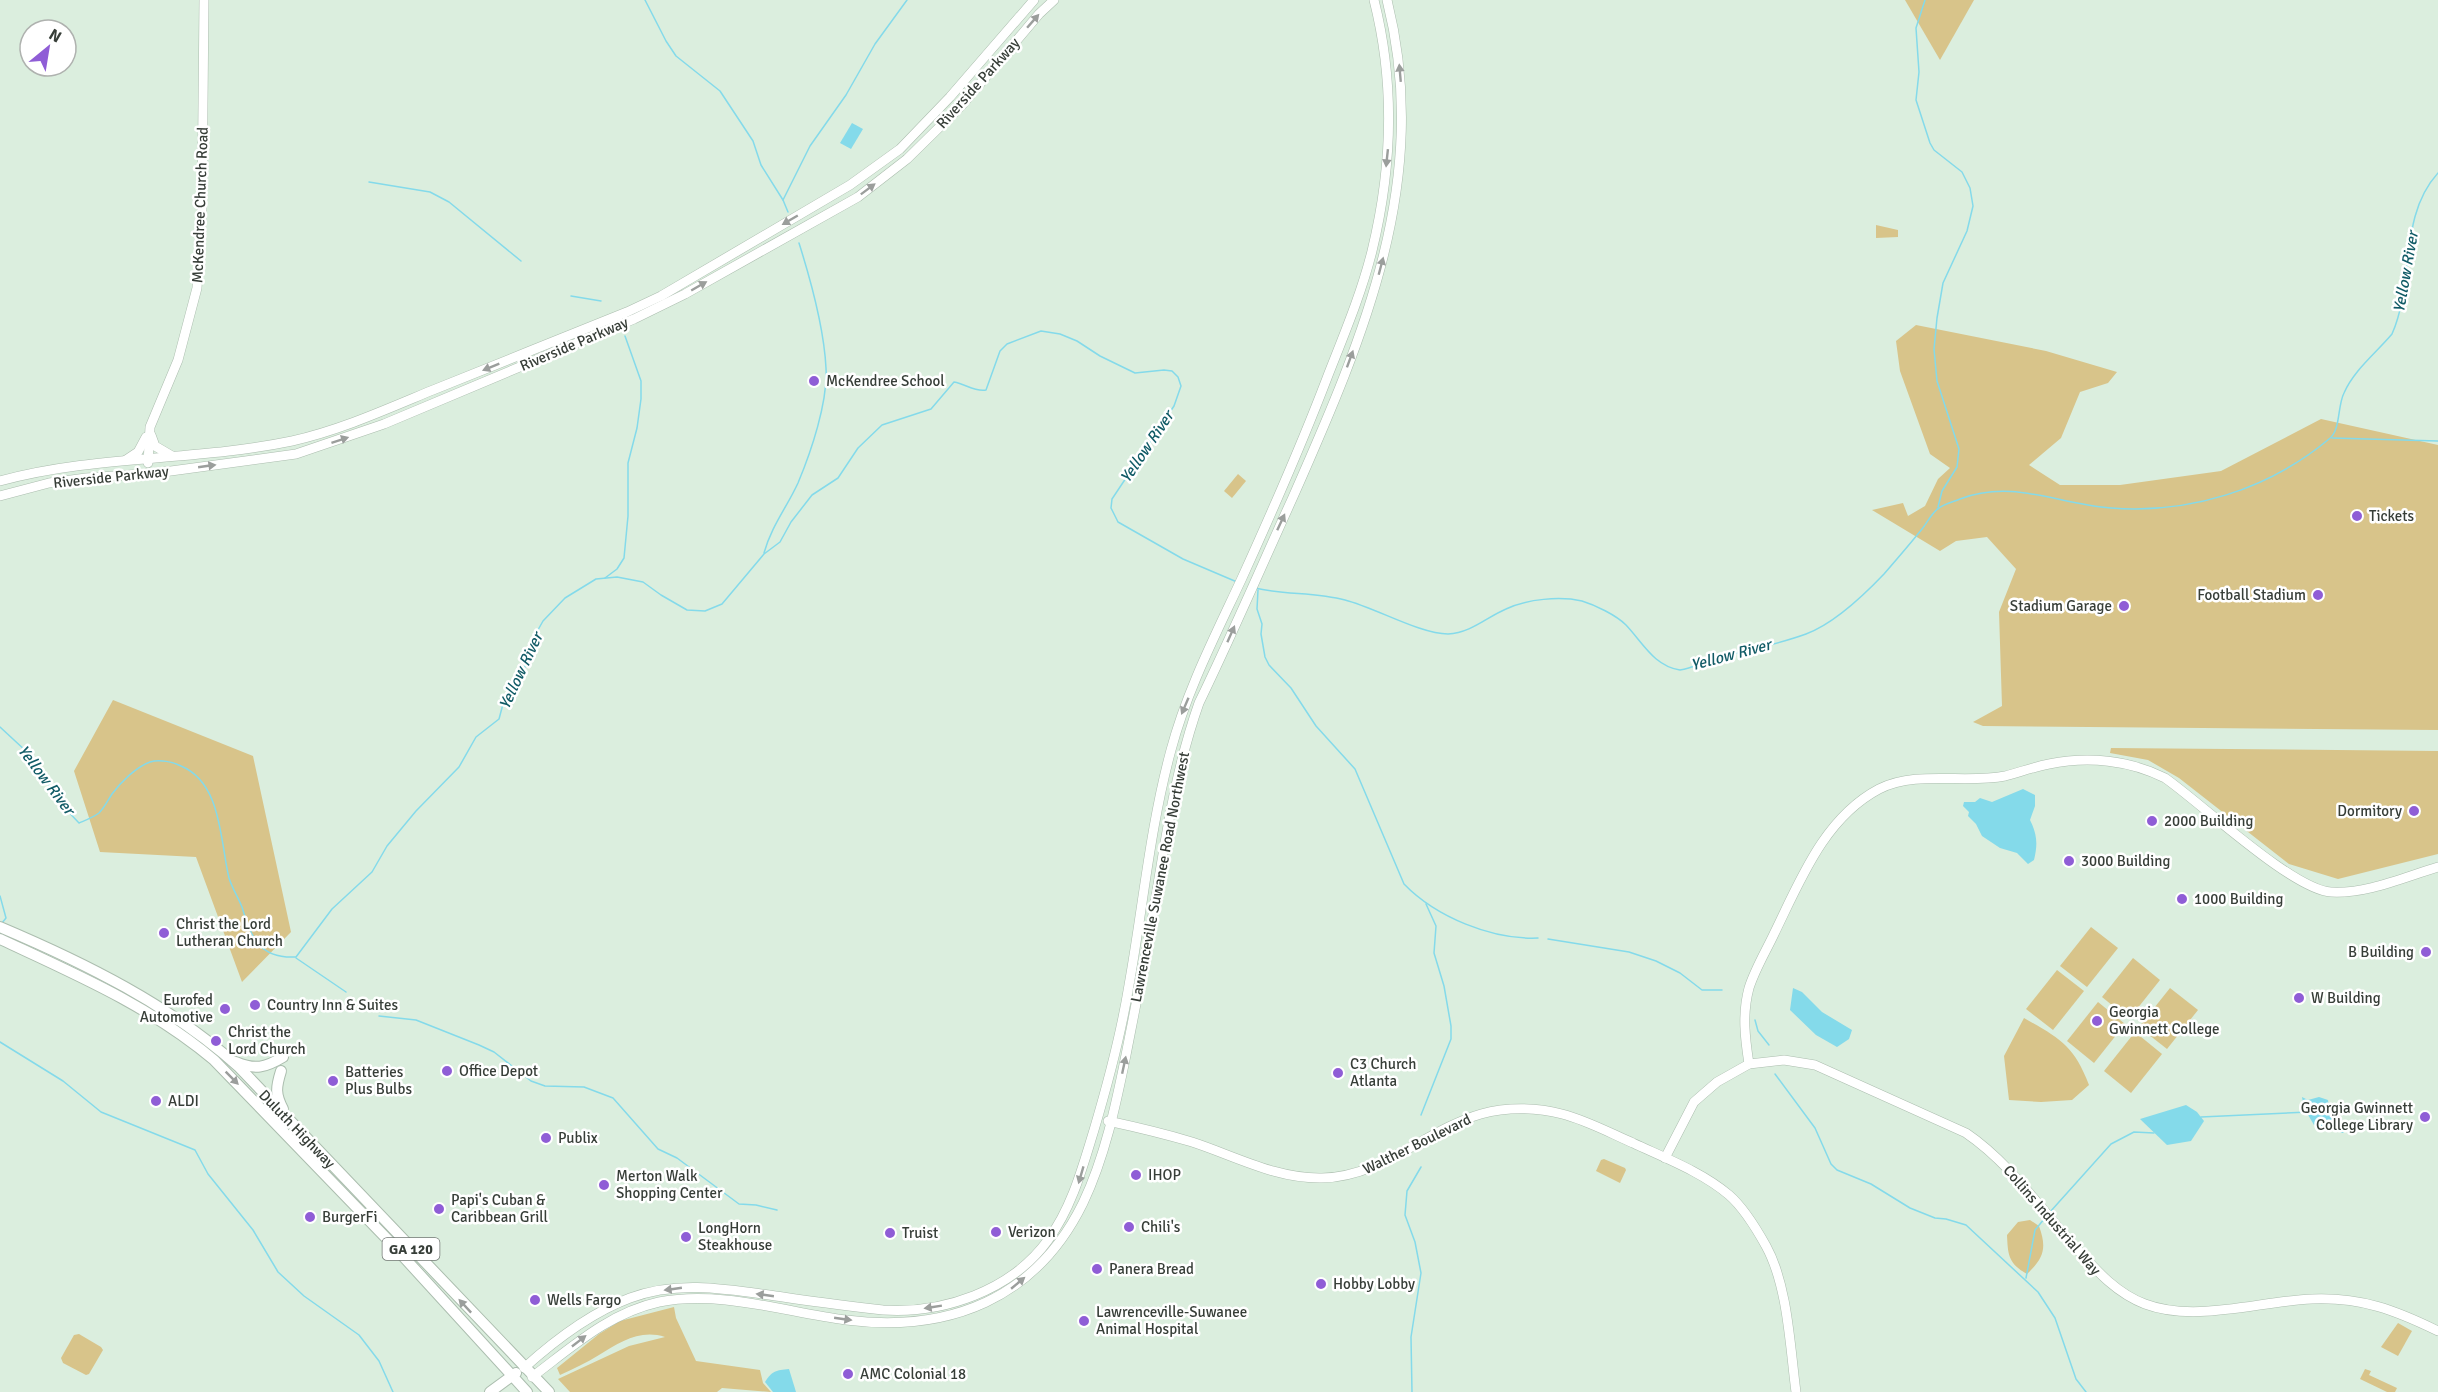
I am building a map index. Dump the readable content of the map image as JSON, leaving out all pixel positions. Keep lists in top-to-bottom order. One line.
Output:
{"streets":{"main road":["Riverside Parkway","McKendree Church Road","Lawrenceville Suwanee Road Northwest","Duluth Highway","Walther Boulevard","Collins Industrial Way","GA 120"]},"crossings":[["Riverside Parkway","McKendree Church Road"],["Lawrenceville Suwanee Road Northwest","Duluth Highway"],["Lawrenceville Suwanee Road Northwest","Walther Boulevard"]],"water":["Yellow River"],"places":["McKendree School","Tickets","Football Stadium","Stadium Garage","Dormitory","2000 Building","3000 Building","1000 Building","Christ the Lord Lutheran Church","B Building","W Building","Country Inn & Suites","Eurofed Automotive","Georgia Gwinnett College","Christ the Lord Church","Office Depot","C3 Church Atlanta","Batteries Plus Bulbs","ALDI","Georgia Gwinnett College Library","Publix","IHOP","Merton Walk Shopping Center","Papi's Cuban & Caribbean Grill","BurgerFi","Chili's","Verizon","Truist","LongHorn Steakhouse","Panera Bread","Hobby Lobby","Wells Fargo","Lawrenceville-Suwanee Animal Hospital","AMC Colonial 18"],"north":"top right"}
